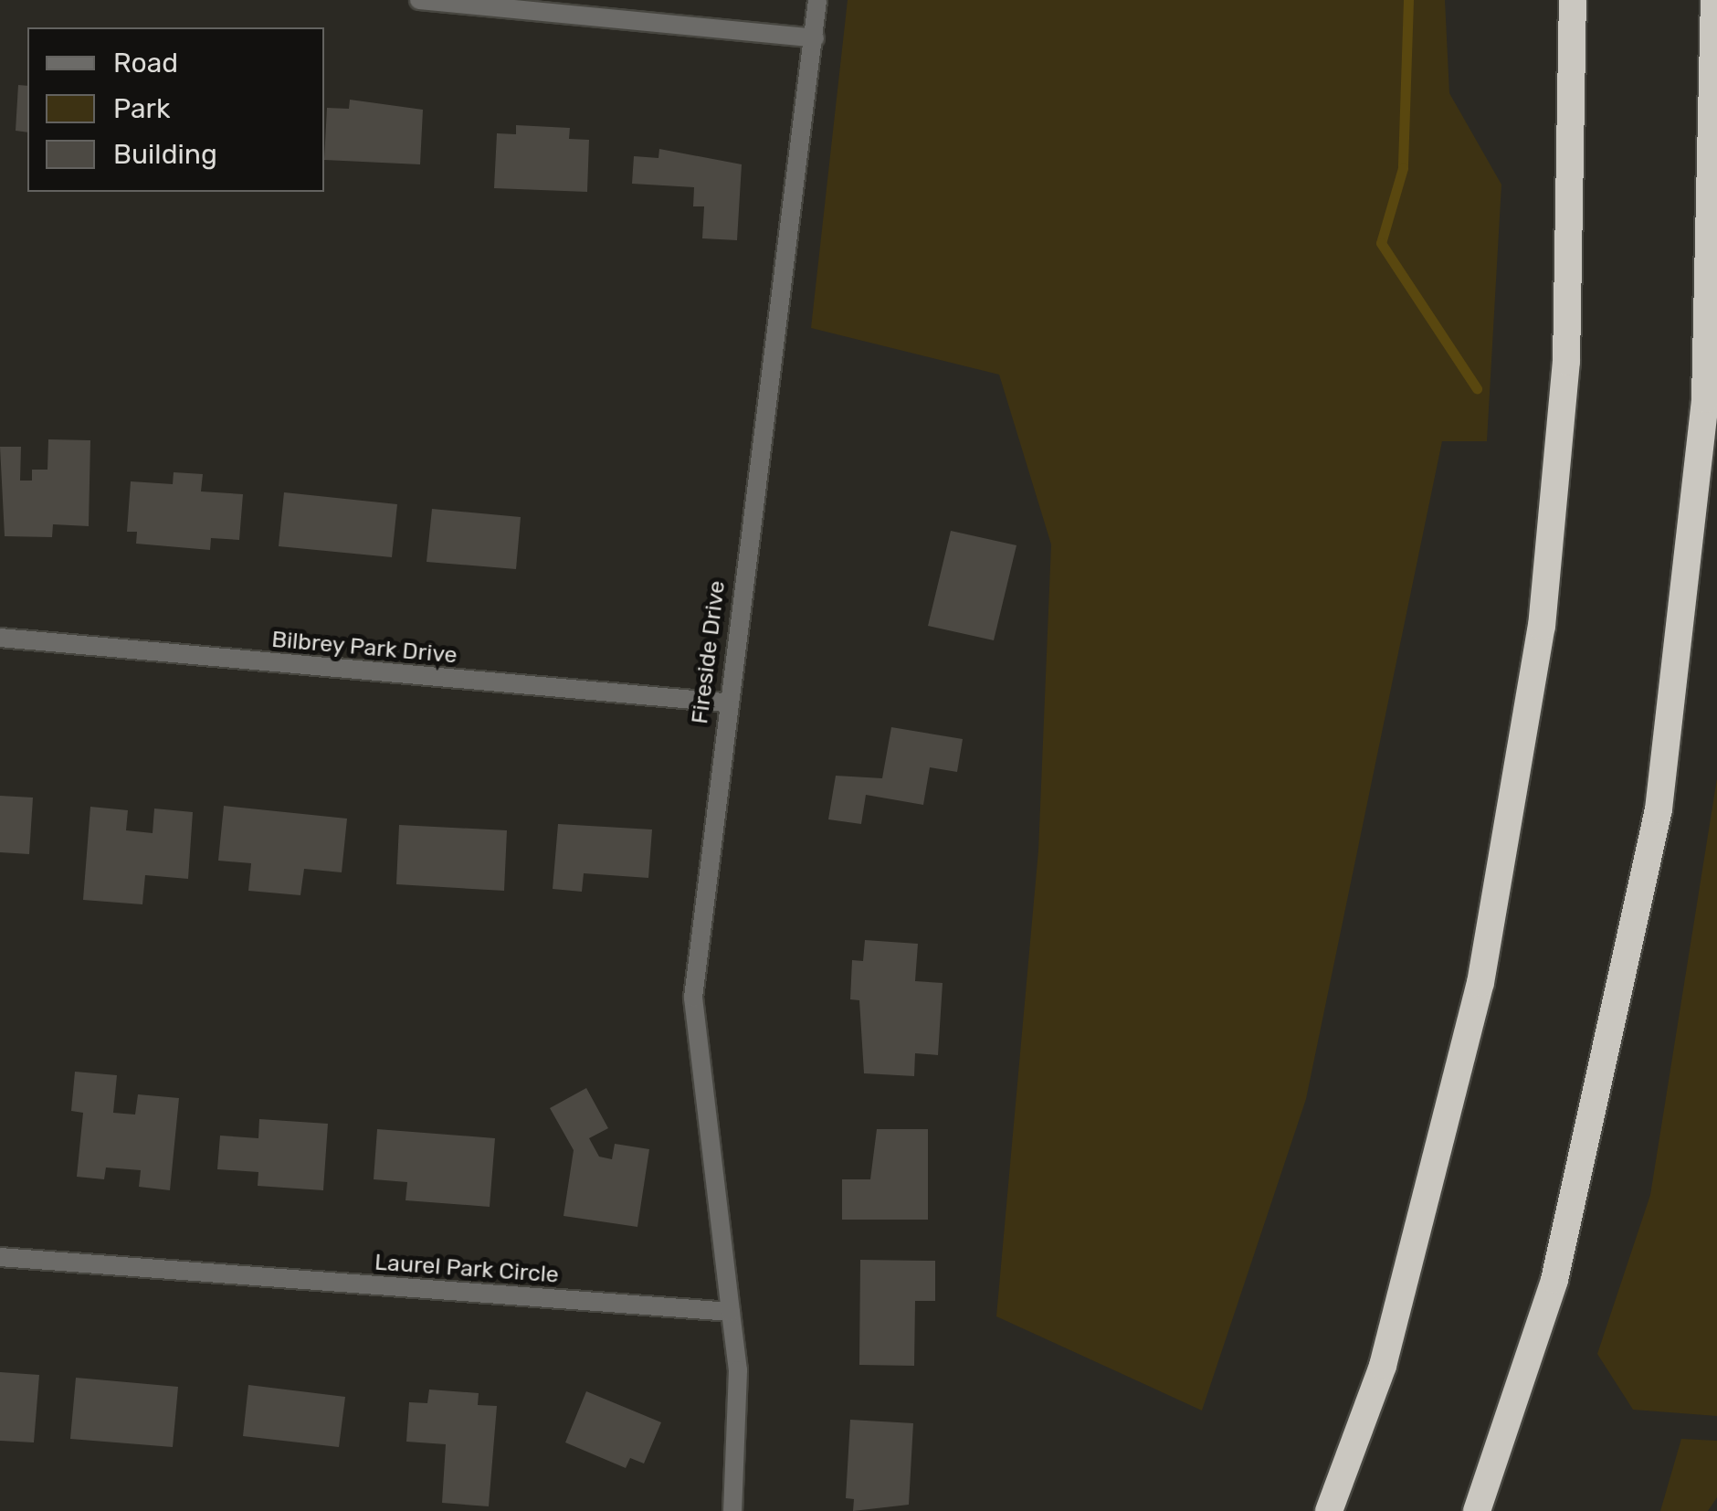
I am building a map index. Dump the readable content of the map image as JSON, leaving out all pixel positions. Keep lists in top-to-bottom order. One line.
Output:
{"streets":{"street":["Bilbrey Park Drive","Fireside Drive","Laurel Park Circle"]},"crossings":[["Bilbrey Park Drive","Fireside Drive"],["Fireside Drive","Laurel Park Circle"]],"legend":["Road","Park","Building"]}
